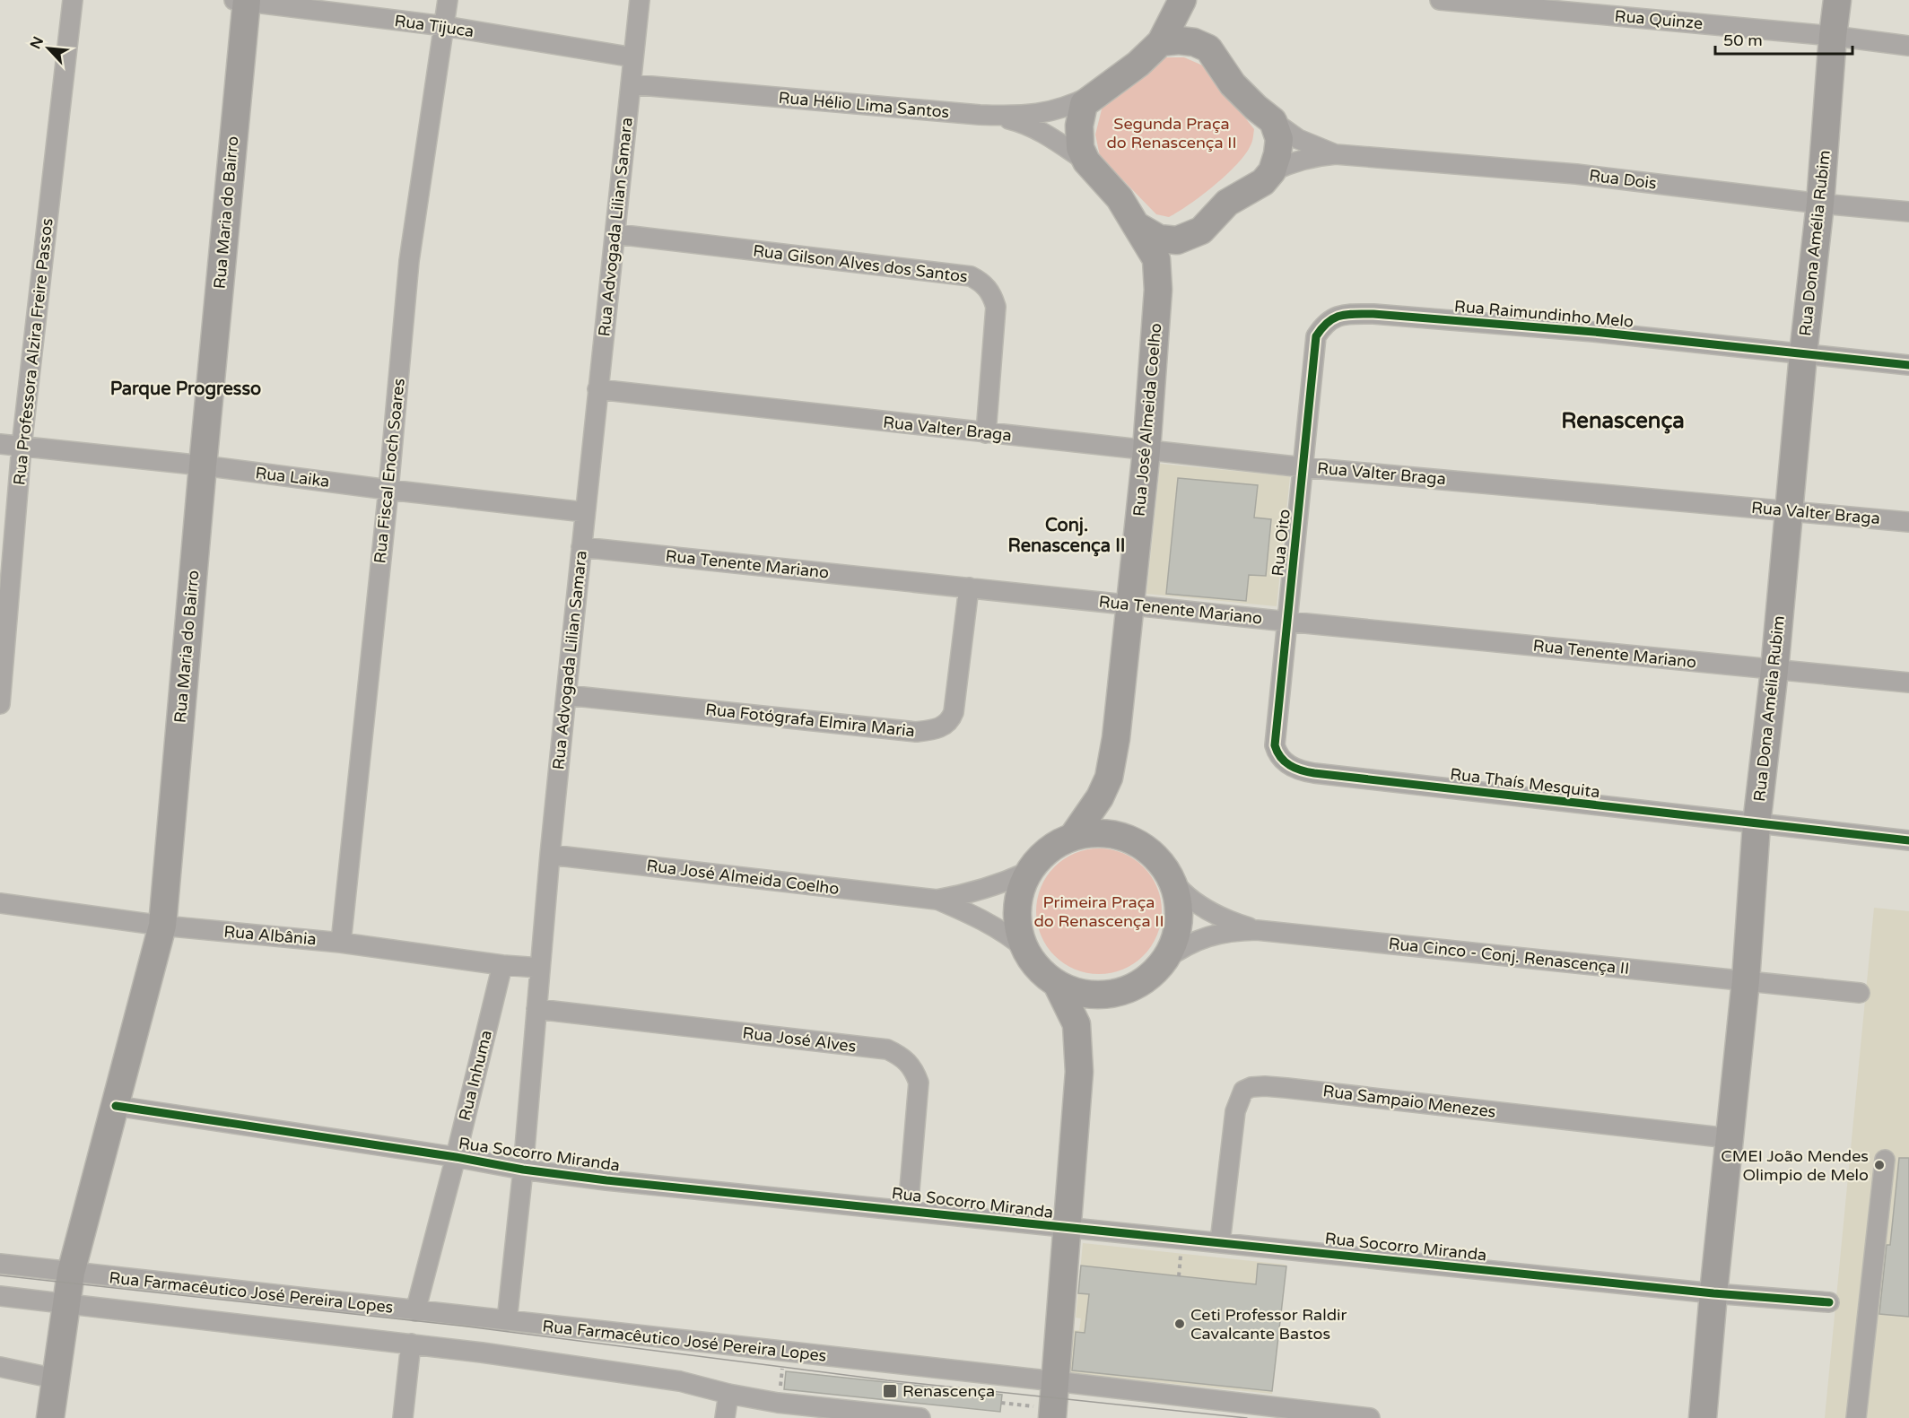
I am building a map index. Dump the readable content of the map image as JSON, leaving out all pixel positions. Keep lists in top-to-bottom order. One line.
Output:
{"streets":{"street":["Rua Quinze","Rua Tijuca","Rua Hélio Lima Santos","Rua Dois","Rua Maria do Bairro","Rua Advogada Lilian Samara","Rua Dona Amélia Rubim","Rua Gilson Alves dos Santos","Rua Raimundinho Melo","Rua Professora Alzira Freire Passos","Rua José Almeida Coelho","Rua Valter Braga","Rua Fiscal Enoch Soares","Rua Laika","Rua Oito","Rua Tenente Mariano","Rua Fotógrafa Elmira Maria","Rua Thaís Mesquita","Rua Albânia","Rua Cinco - Conj. Renascença II","Rua José Alves","Rua Inhuma","Rua Sampaio Menezes","Rua Socorro Miranda","Rua Farmacêutico José Pereira Lopes"]},"crossings":[["Rua Quinze","Rua Dona Amélia Rubim"],["Rua Tijuca","Rua Maria do Bairro"],["Rua Tijuca","Rua Advogada Lilian Samara"],["Rua Tijuca","Rua Fiscal Enoch Soares"],["Rua Hélio Lima Santos","Rua Advogada Lilian Samara"],["Rua Hélio Lima Santos","Rua José Almeida Coelho"],["Rua Dois","Rua Dona Amélia Rubim"],["Rua Maria do Bairro","Rua Laika"],["Rua Maria do Bairro","Rua Albânia"],["Rua Maria do Bairro","Rua Socorro Miranda"],["Rua Maria do Bairro","Rua Farmacêutico José Pereira Lopes"],["Rua Advogada Lilian Samara","Rua Gilson Alves dos Santos"],["Rua Advogada Lilian Samara","Rua José Almeida Coelho"],["Rua Advogada Lilian Samara","Rua Valter Braga"],["Rua Advogada Lilian Samara","Rua Laika"],["Rua Advogada Lilian Samara","Rua Tenente Mariano"],["Rua Advogada Lilian Samara","Rua Fotógrafa Elmira Maria"],["Rua Advogada Lilian Samara","Rua Albânia"],["Rua Advogada Lilian Samara","Rua José Alves"],["Rua Advogada Lilian Samara","Rua Socorro Miranda"],["Rua Advogada Lilian Samara","Rua Farmacêutico José Pereira Lopes"],["Rua Dona Amélia Rubim","Rua Raimundinho Melo"],["Rua Dona Amélia Rubim","Rua Valter Braga"],["Rua Dona Amélia Rubim","Rua Tenente Mariano"],["Rua Dona Amélia Rubim","Rua Thaís Mesquita"],["Rua Dona Amélia Rubim","Rua Cinco - Conj. Renascença II"],["Rua Dona Amélia Rubim","Rua Sampaio Menezes"],["Rua Dona Amélia Rubim","Rua Socorro Miranda"],["Rua Gilson Alves dos Santos","Rua Valter Braga"],["Rua Raimundinho Melo","Rua Valter Braga"],["Rua Raimundinho Melo","Rua Oito"],["Rua Professora Alzira Freire Passos","Rua Laika"],["Rua José Almeida Coelho","Rua Valter Braga"],["Rua José Almeida Coelho","Rua Tenente Mariano"],["Rua José Almeida Coelho","Rua Cinco - Conj. Renascença II"],["Rua Valter Braga","Rua Oito"],["Rua Fiscal Enoch Soares","Rua Laika"],["Rua Fiscal Enoch Soares","Rua Albânia"],["Rua Oito","Rua Tenente Mariano"],["Rua Oito","Rua Thaís Mesquita"],["Rua Tenente Mariano","Rua Fotógrafa Elmira Maria"],["Rua Tenente Mariano","Rua Thaís Mesquita"],["Rua Albânia","Rua Inhuma"],["Rua José Alves","Rua Socorro Miranda"],["Rua Inhuma","Rua Socorro Miranda"],["Rua Inhuma","Rua Farmacêutico José Pereira Lopes"],["Rua Sampaio Menezes","Rua Socorro Miranda"]],"districts":["Parque Progresso","Renascença","Conj. Renascença II"],"parks":["Segunda Praça do Renascença II","Primeira Praça do Renascença II"],"places":{"other":["CMEI João Mendes Olimpio de Melo","Ceti Professor Raldir Cavalcante Bastos"],"transit":["Renascença"]},"scale_bar":"50 m","north":"top left"}
